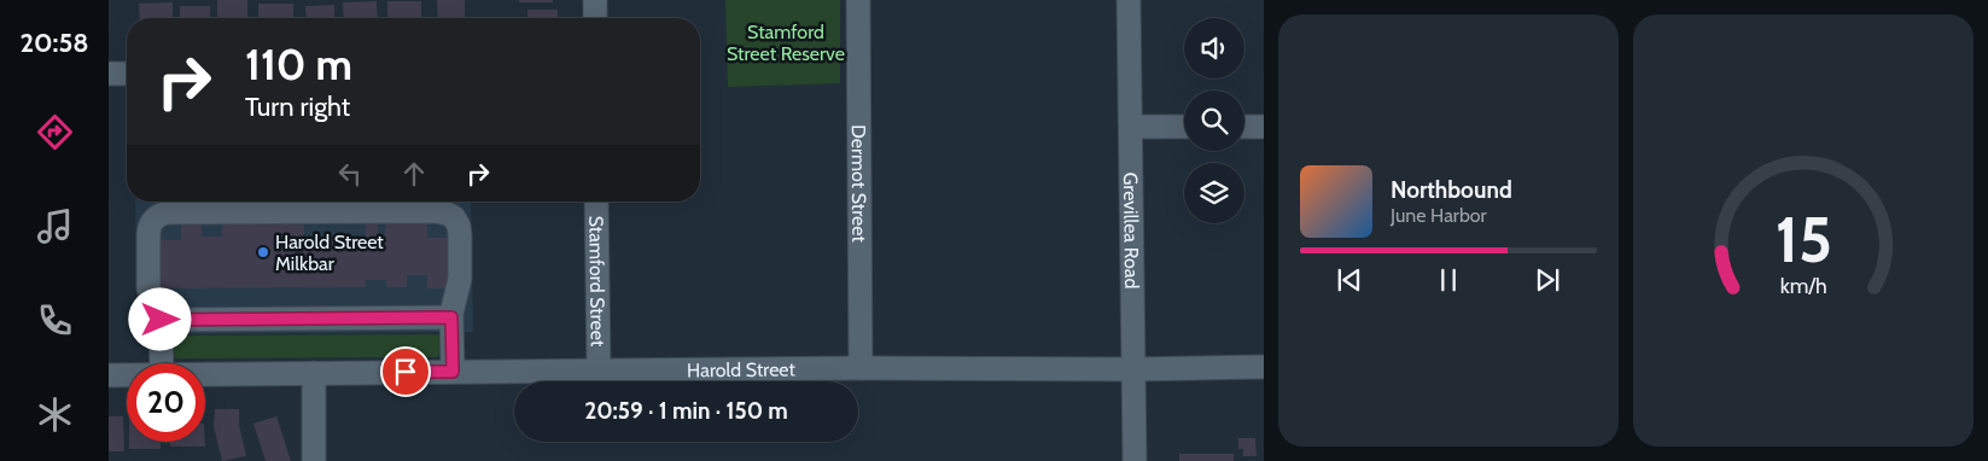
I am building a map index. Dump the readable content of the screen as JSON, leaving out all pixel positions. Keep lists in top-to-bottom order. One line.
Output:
{"streets":{"street":["Dermot Street","Grevillea Road","Stamford Street","Harold Street"]},"crossings":[["Dermot Street","Harold Street"],["Grevillea Road","Harold Street"],["Stamford Street","Harold Street"]],"parks":["Stamford Street Reserve"],"places":["Harold Street Milkbar"],"page":{"tabs":"20:58","turn":["110 m","Turn right"],"song":["Northbound","June Harbor"],"limit":"20","trip":"20:59 · 1 min · 150 m","gauge":["15","km/h"]}}
